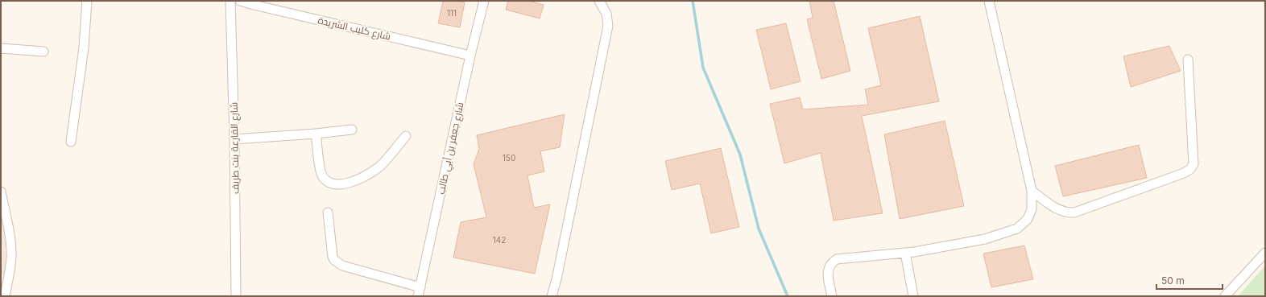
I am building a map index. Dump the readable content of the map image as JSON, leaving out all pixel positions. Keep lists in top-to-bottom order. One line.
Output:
{"streets":{"street":["شارع كليب الشريدة","شارع الفارعة بنت طريف","شارع جعفر بن أبي طالب"]},"crossings":[["شارع كليب الشريدة","شارع جعفر بن أبي طالب"]],"house_numbers":["111","150","142"],"scale_bar":"50 m"}
